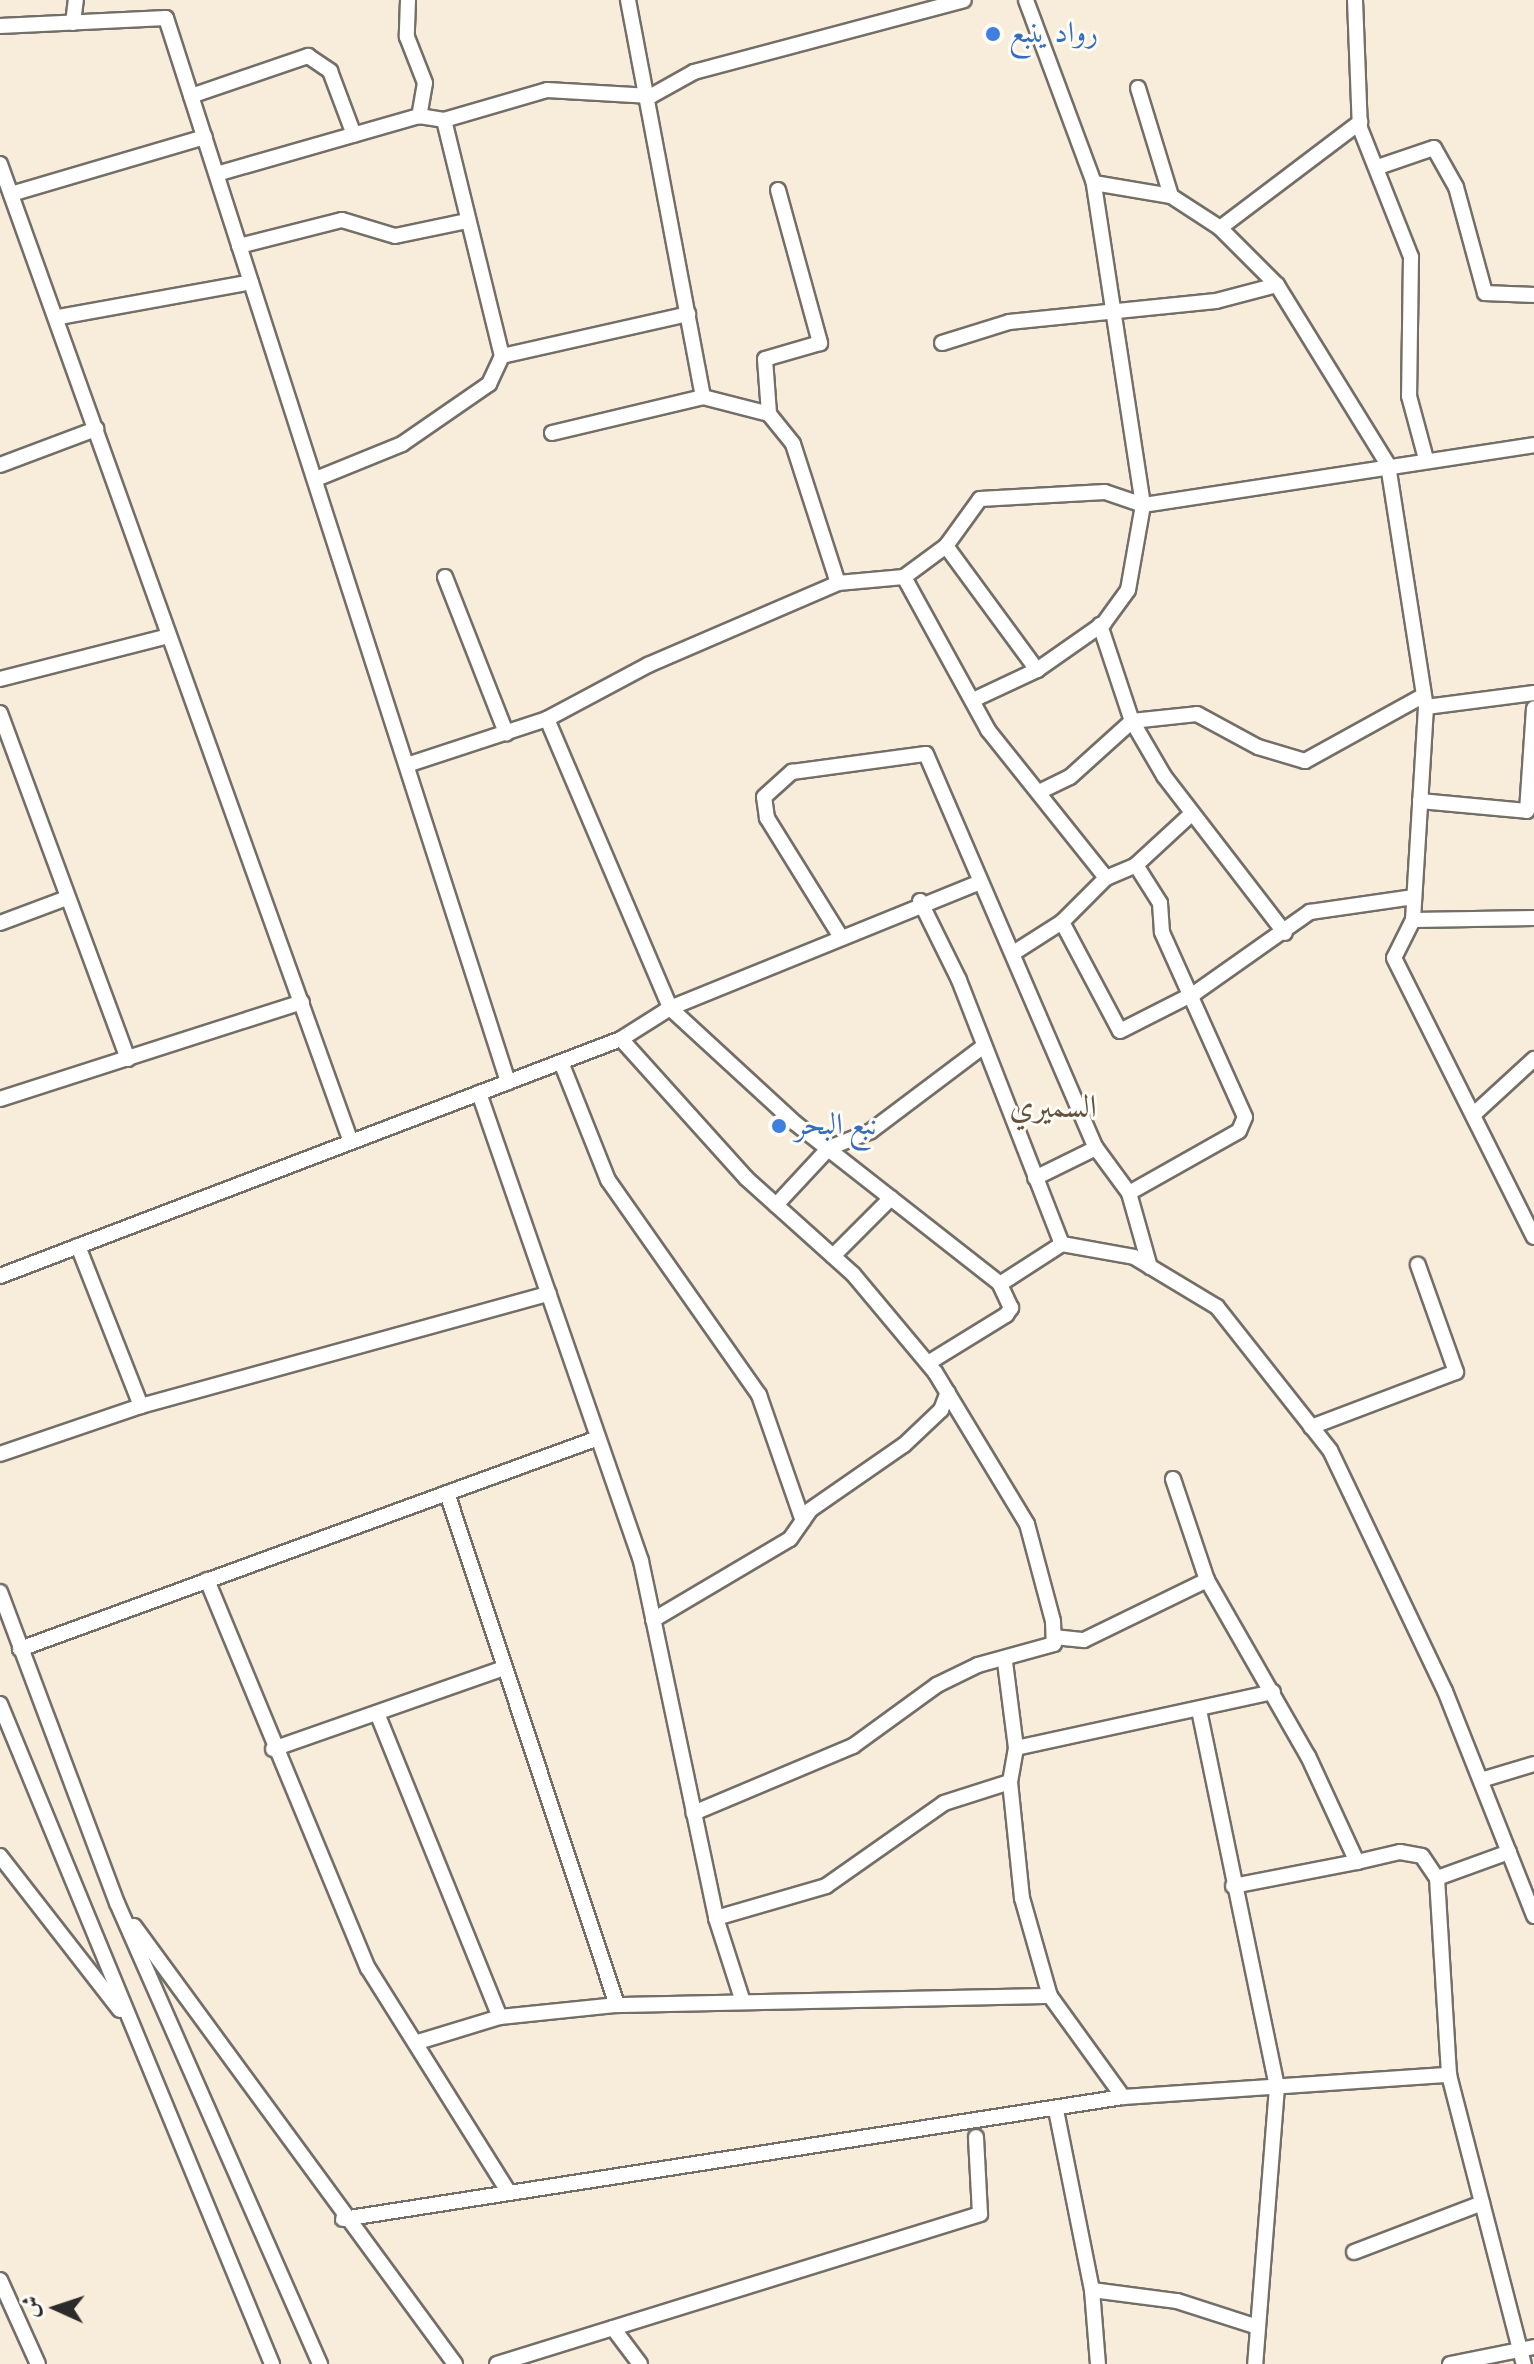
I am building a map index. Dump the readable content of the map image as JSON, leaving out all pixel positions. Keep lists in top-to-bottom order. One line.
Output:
{"districts":["السميري"],"places":["رواد ينبع","نبع البحر"],"north":"left"}
